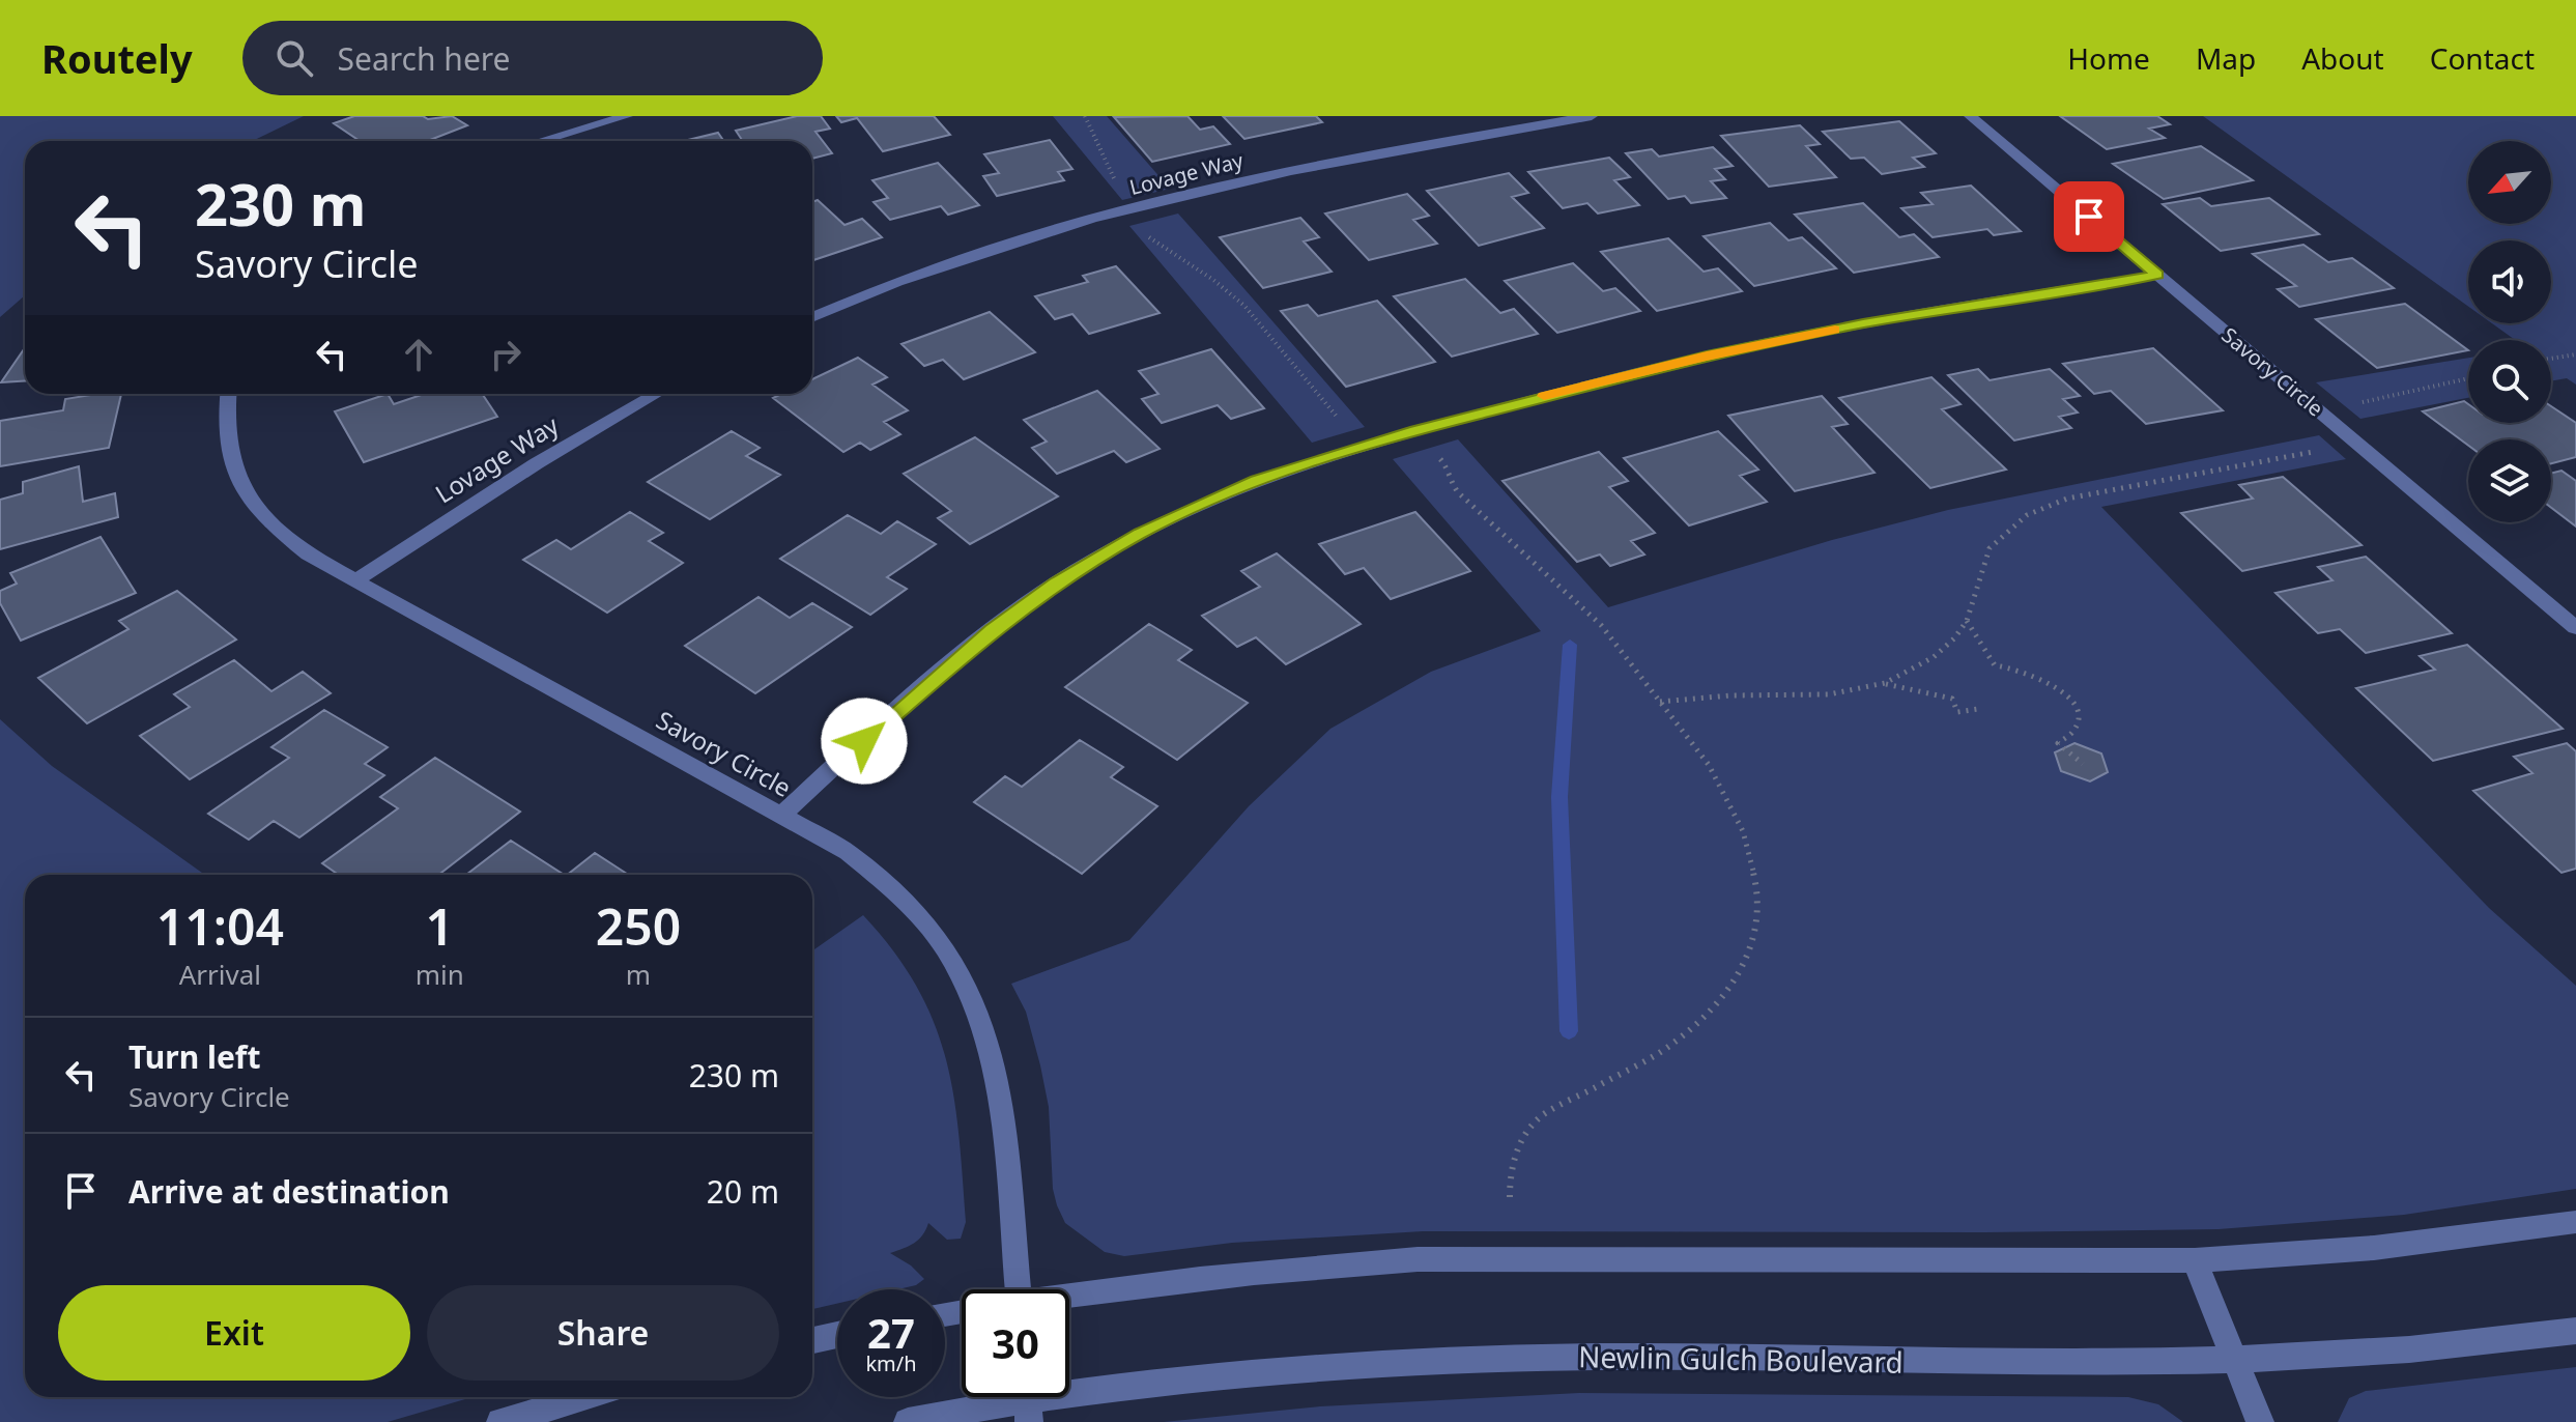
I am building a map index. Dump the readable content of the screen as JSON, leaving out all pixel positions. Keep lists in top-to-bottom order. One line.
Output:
{"streets":{"street":["Lovage Way","Savory Circle","Newlin Gulch Boulevard"]},"crossings":[["Lovage Way","Savory Circle"]],"north":"bottom left","page":{"header":"Routely","search":"Search here","nav":["Home","Map","About","Contact"],"turn":["230 m","Savory Circle"],"eta":["11:04","Arrival","1","min","250","m"],"list":[{"name":"Turn left","note":"Savory Circle","value":"230 m"},{"name":"Arrive at destination","value":"20 m"}],"buttons":["Exit","Share"],"speed":"27 km/h","limit":"30"}}
